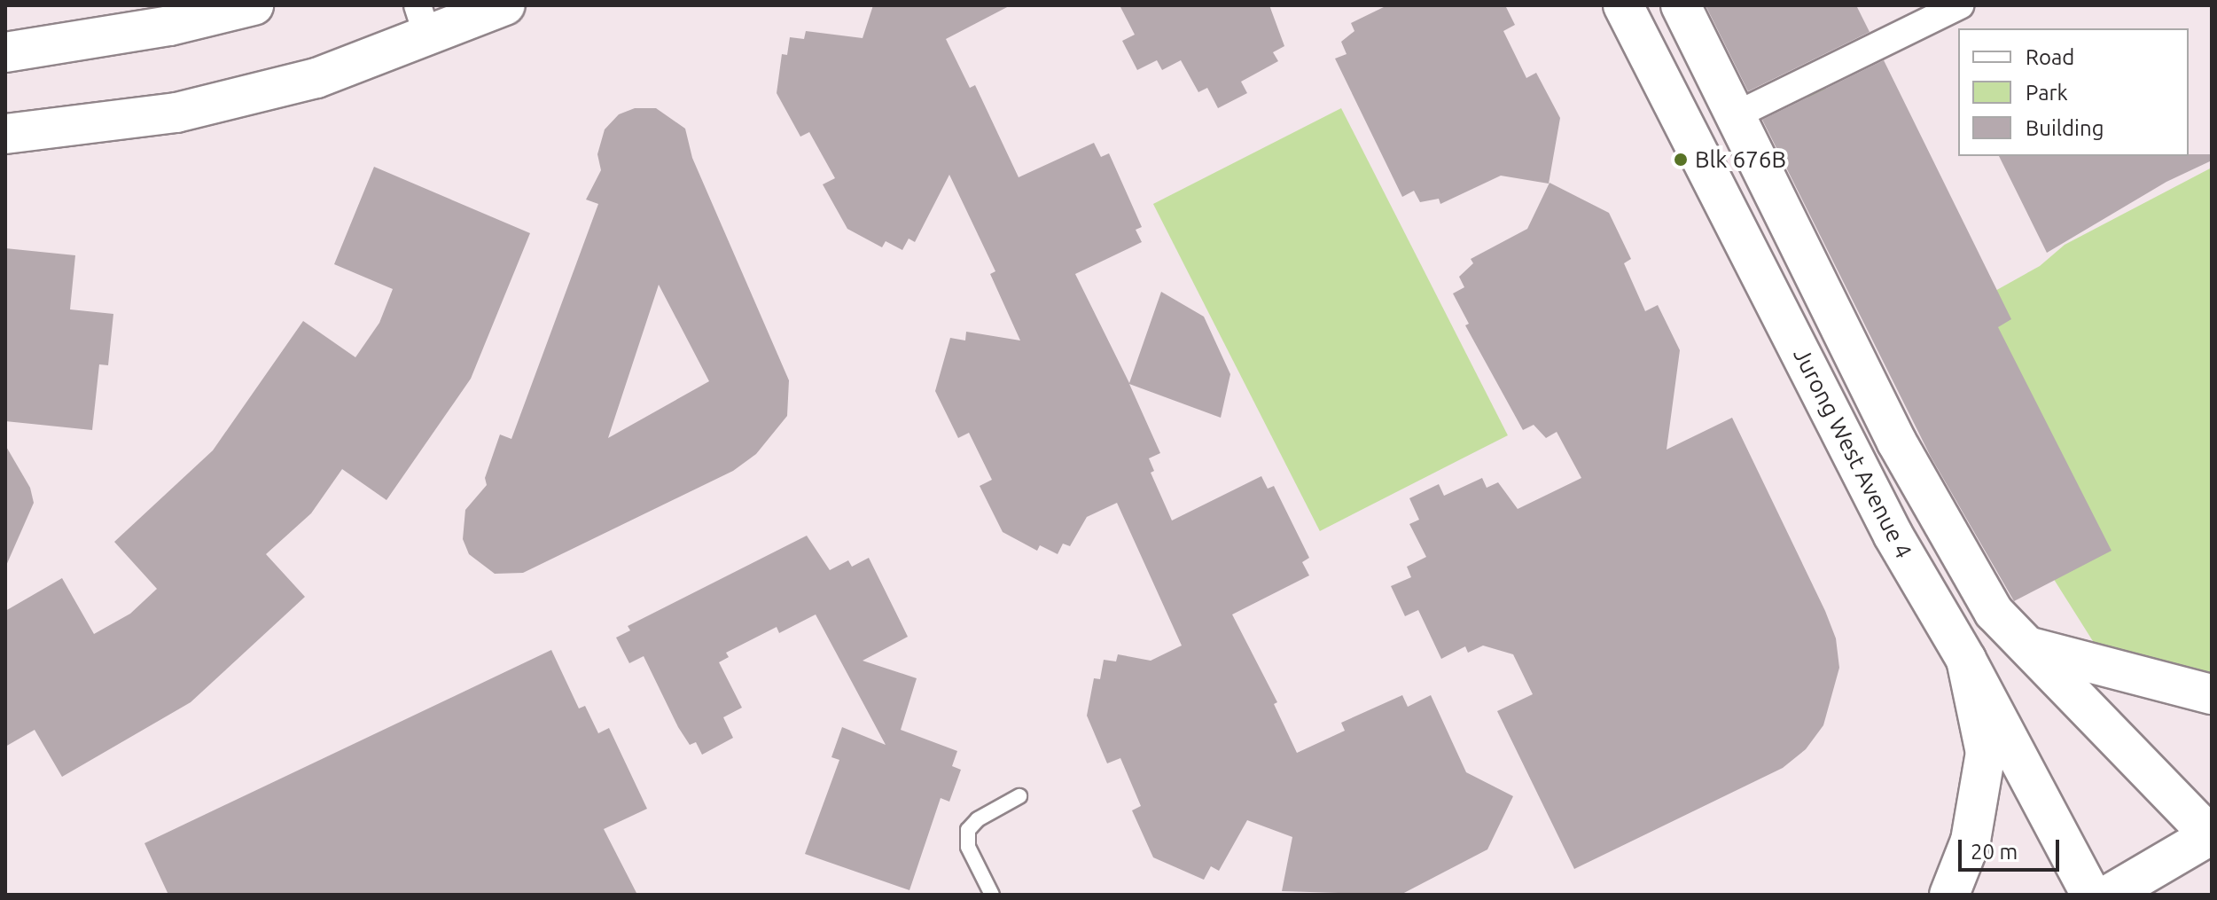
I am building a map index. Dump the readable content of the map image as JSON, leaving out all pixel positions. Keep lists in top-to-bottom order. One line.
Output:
{"streets":{"main road":["Jurong West Avenue 4"]},"places":["Blk 676B"],"legend":["Road","Park","Building"],"scale_bar":"20 m"}
